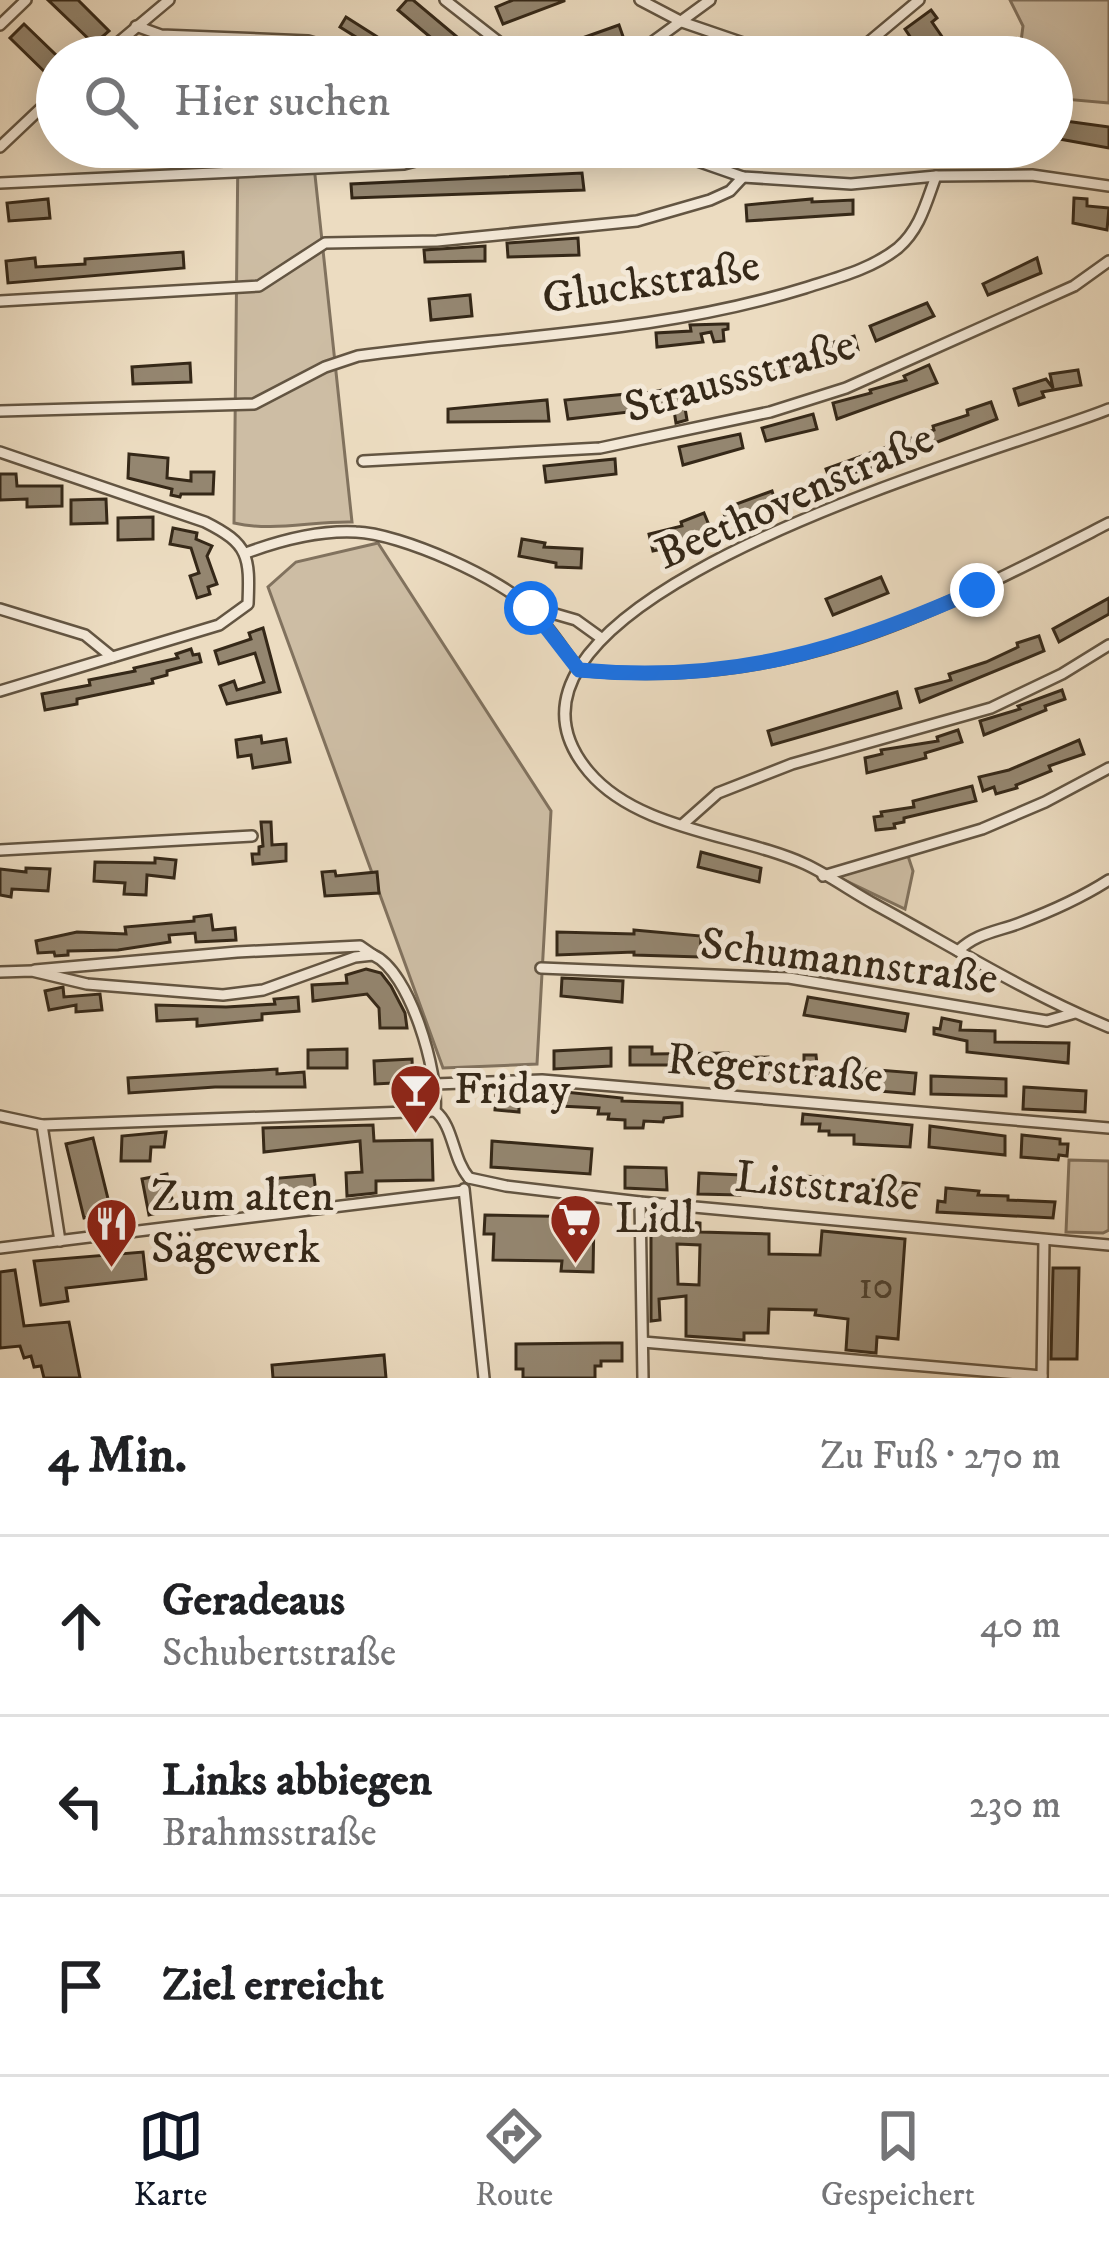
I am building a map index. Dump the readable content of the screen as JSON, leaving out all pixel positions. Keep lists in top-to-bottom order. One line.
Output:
{"streets":{"street":["Gluckstraße","Straussstraße","Beethovenstraße","Schumannstraße","Regerstraße","Liststraße"]},"crossings":[["Beethovenstraße","Schumannstraße"]],"places":{"bar":["Friday"],"supermarket":["Lidl"],"restaurant":["Zum alten Sägewerk"]},"house_numbers":["10"],"page":{"search":"Hier suchen","heading":["4 Min.","Zu Fuß · 270 m"],"list":[["Geradeaus","Schubertstraße","40 m"],["Links abbiegen","Brahmsstraße","230 m"],"Ziel erreicht"],"nav":["Karte","Route","Gespeichert"]}}
